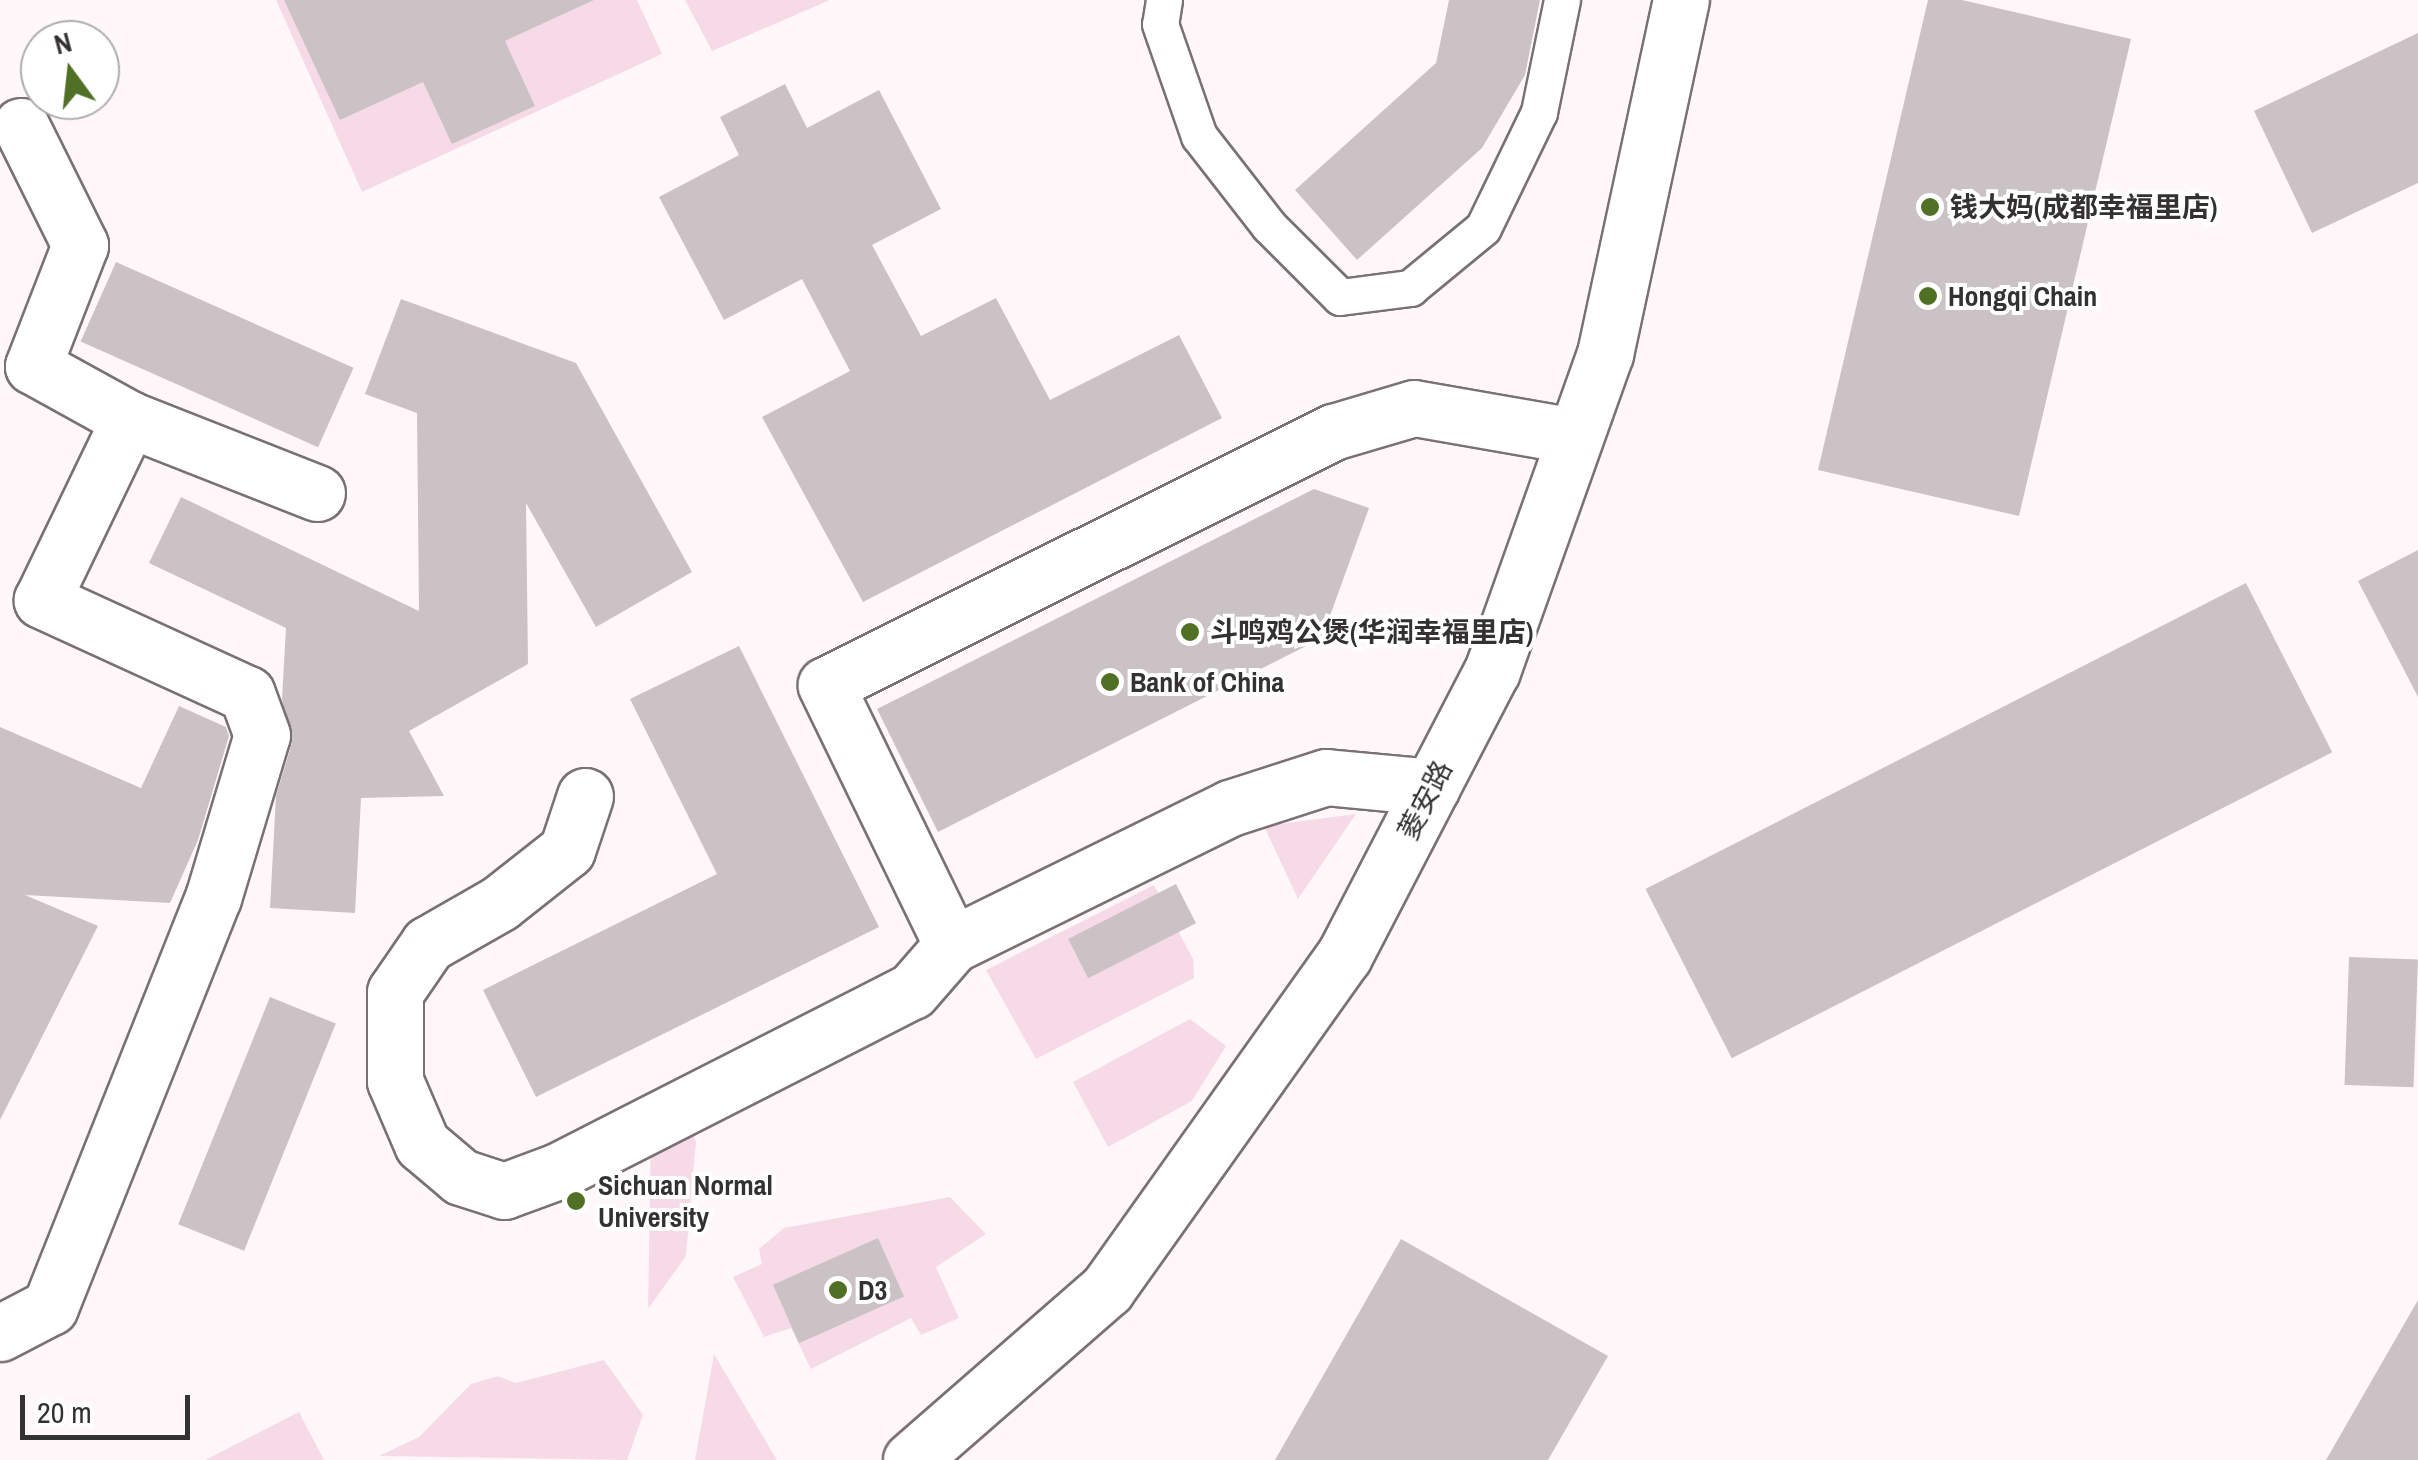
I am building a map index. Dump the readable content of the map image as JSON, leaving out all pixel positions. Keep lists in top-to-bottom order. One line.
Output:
{"streets":{"street":["菱安路"]},"places":["钱大妈(成都幸福里店)","Hongqi Chain","斗鸣鸡公煲(华润幸福里店)","Bank of China","Sichuan Normal University","D3"],"scale_bar":"20 m","north":"top"}
